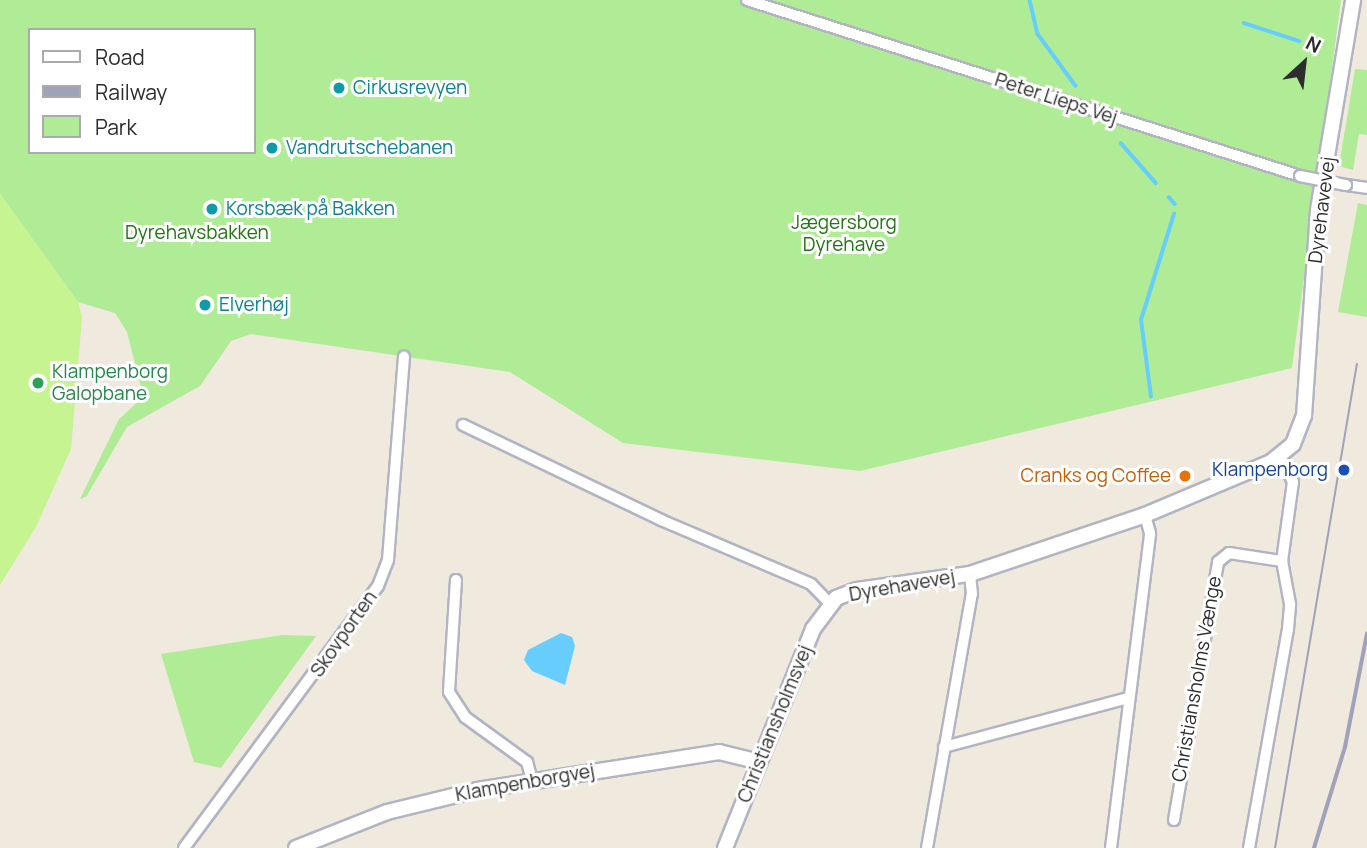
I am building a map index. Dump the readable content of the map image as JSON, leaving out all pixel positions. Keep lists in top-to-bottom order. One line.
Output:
{"streets":{"street":["Peter Lieps Vej","Dyrehavevej","Skovporten","Christiansholms Vænge","Christiansholmsvej","Klampenborgvej"]},"crossings":[["Dyrehavevej","Christiansholmsvej"],["Christiansholmsvej","Klampenborgvej"]],"parks":["Jægersborg Dyrehave","Dyrehavsbakken"],"places":["Cirkusrevyen","Vandrutschebanen","Korsbæk på Bakken","Elverhøj","Klampenborg Galopbane","Klampenborg","Cranks og Coffee"],"legend":["Road","Railway","Park"],"north":"top right"}
